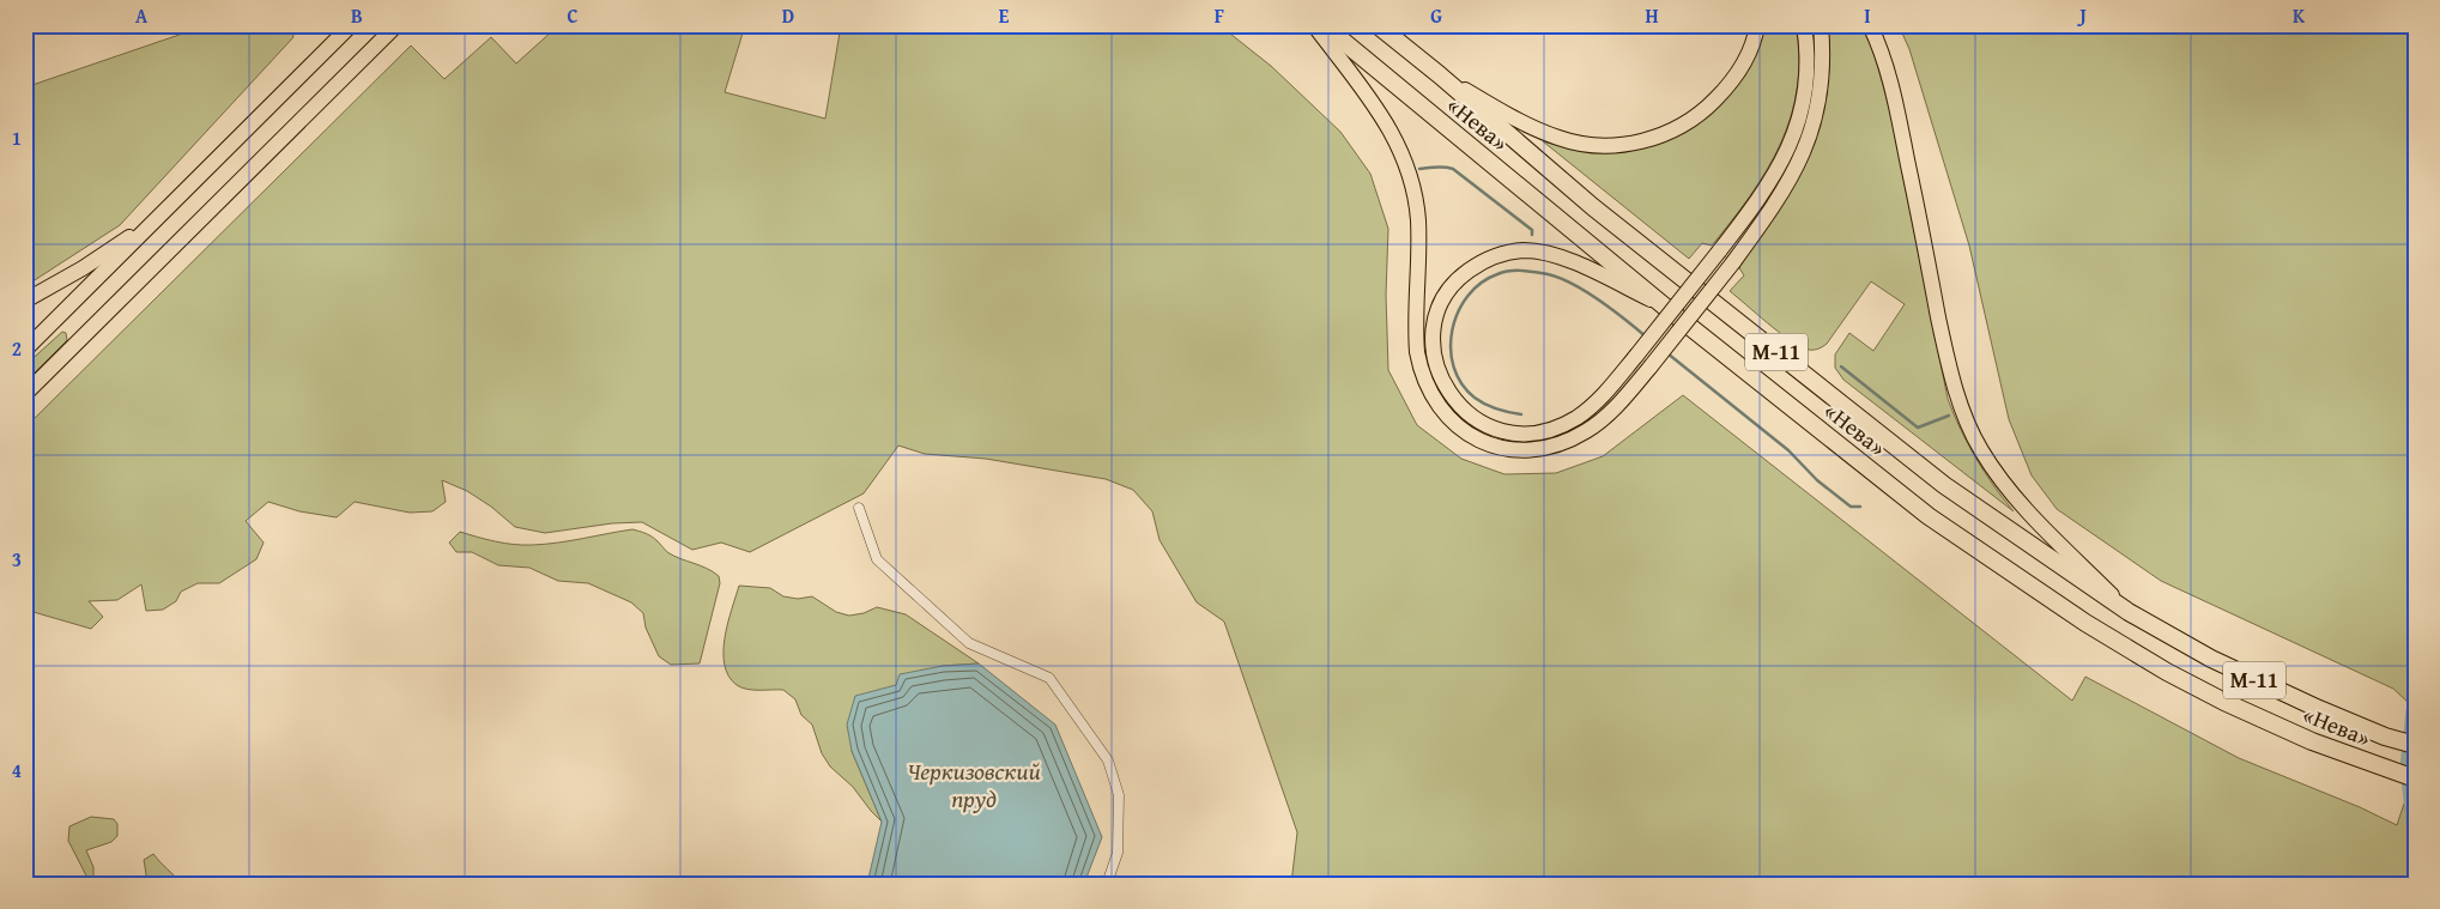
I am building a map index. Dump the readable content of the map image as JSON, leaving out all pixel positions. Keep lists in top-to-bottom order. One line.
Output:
{"streets":{"highway":["«Нева»","М-11"]},"crossings":[["«Нева»","М-11"]],"water":["Черкизовский пруд"],"grid":{"columns":["A","B","C","D","E","F","G","H","I","J","K"],"rows":["1","2","3","4"]}}
